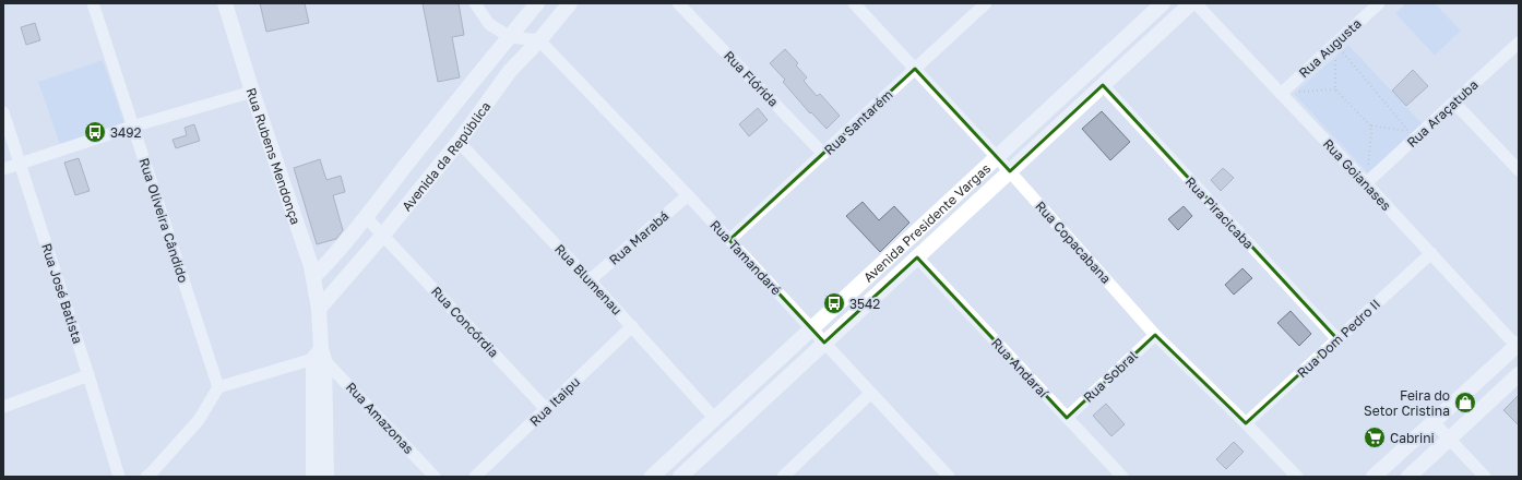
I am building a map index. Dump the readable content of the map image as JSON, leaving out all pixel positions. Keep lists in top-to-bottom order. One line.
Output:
{"streets":{"street":["Rua Augusta","Rua Flórida","Rua Araçatuba","Rua Santarém","Rua Rubens Mendonça","Avenida da República","Rua Goianases","Rua Piracicaba","Rua Oliveira Cândido","Avenida Presidente Vargas","Rua Marabá","Rua Copacabana","Rua Tamandaré","Rua Blumenau","Rua José Batista","Rua Concórdia","Rua Dom Pedro II","Rua Andaraí","Rua Sobral","Rua Itaipu","Rua Amazonas"]},"crossings":[["Rua Augusta","Rua Goianases"],["Rua Flórida","Rua Santarém"],["Rua Araçatuba","Rua Goianases"],["Rua Santarém","Rua Copacabana"],["Rua Santarém","Rua Tamandaré"],["Rua Rubens Mendonça","Avenida da República"],["Rua Rubens Mendonça","Rua Amazonas"],["Avenida da República","Rua Tamandaré"],["Avenida da República","Rua Blumenau"],["Avenida da República","Rua Concórdia"],["Rua Goianases","Rua Dom Pedro II"],["Rua Piracicaba","Avenida Presidente Vargas"],["Rua Piracicaba","Rua Dom Pedro II"],["Avenida Presidente Vargas","Rua Copacabana"],["Avenida Presidente Vargas","Rua Tamandaré"],["Avenida Presidente Vargas","Rua Blumenau"],["Avenida Presidente Vargas","Rua Andaraí"],["Rua Marabá","Rua Tamandaré"],["Rua Marabá","Rua Blumenau"],["Rua Copacabana","Rua Dom Pedro II"],["Rua Copacabana","Rua Sobral"],["Rua Blumenau","Rua Itaipu"],["Rua Concórdia","Rua Itaipu"],["Rua Andaraí","Rua Sobral"]],"places":{"bus stop":["3492","3542"],"shop":["Feira do Setor Cristina"],"supermarket":["Cabrini"]}}
